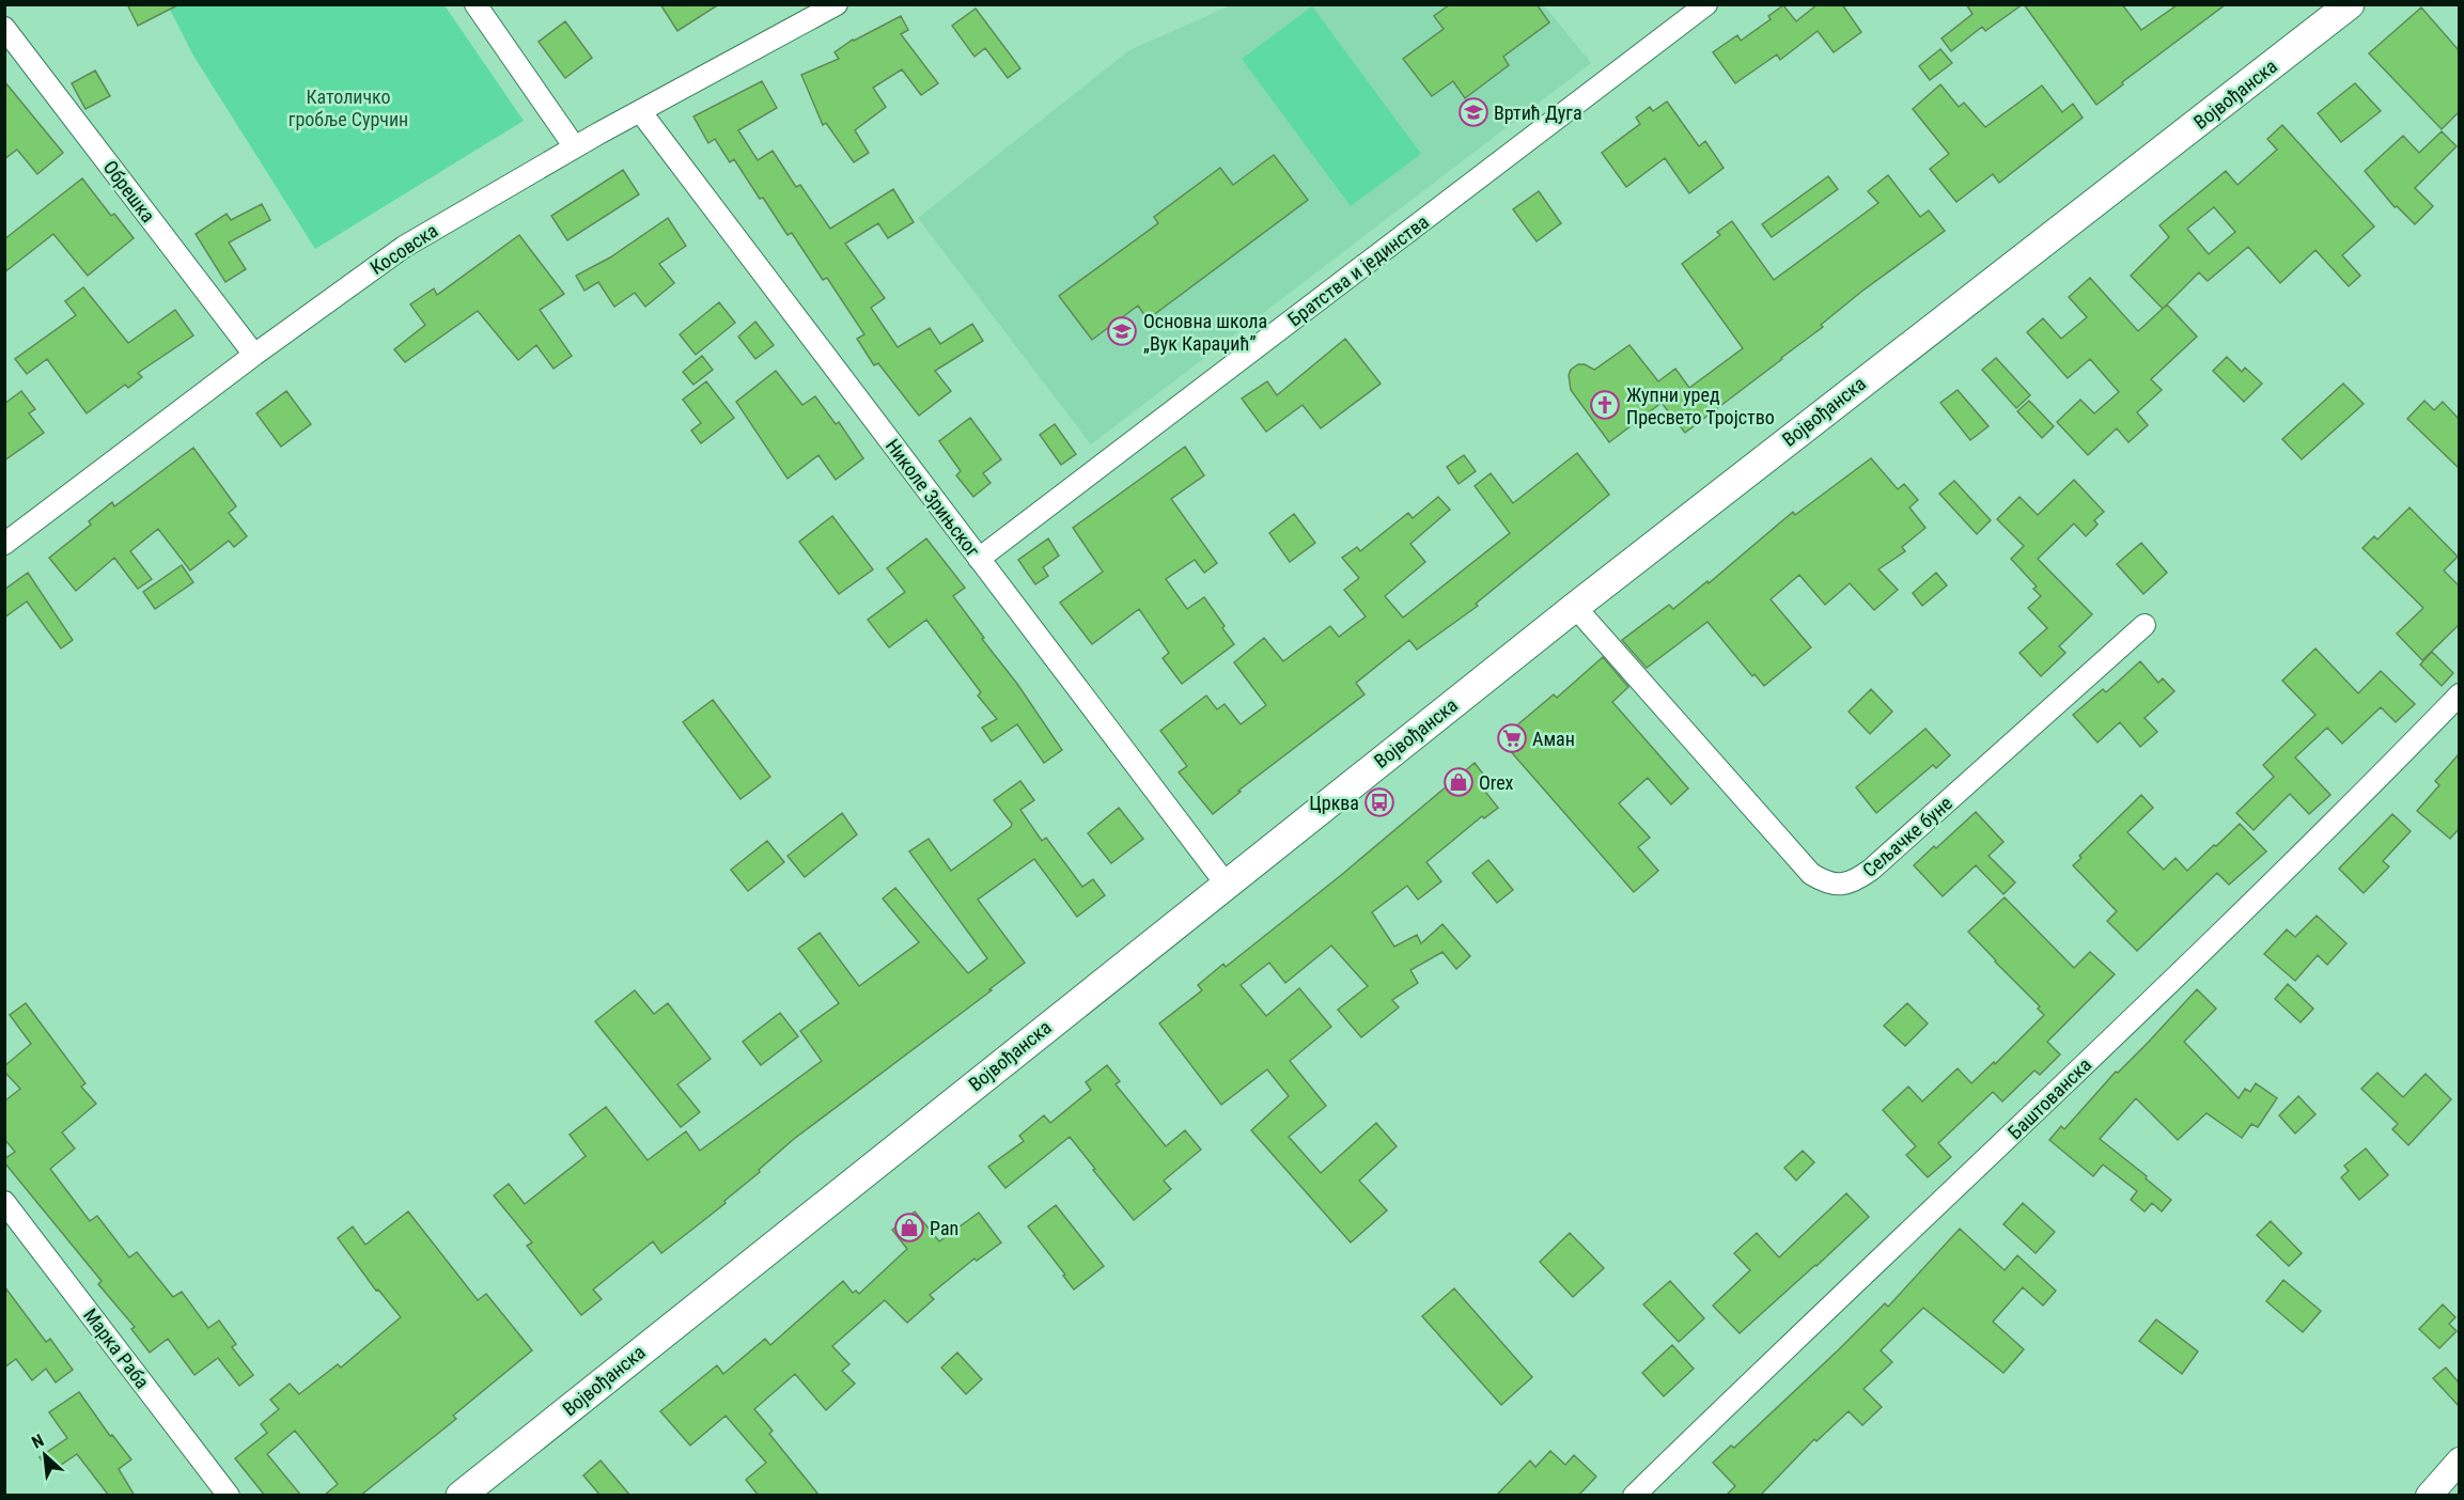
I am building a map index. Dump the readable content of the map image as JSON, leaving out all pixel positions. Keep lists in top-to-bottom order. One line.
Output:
{"streets":{"main road":["Војвођанска"],"street":["Обрешка","Косовска","Братства и јединства","Николе Зрињског","Сељачке буне","Баштованска","Марка Раба"]},"crossings":[["Војвођанска","Николе Зрињског"],["Војвођанска","Сељачке буне"],["Обрешка","Косовска"],["Косовска","Николе Зрињског"],["Братства и јединства","Николе Зрињског"]],"parks":["Католичко гробље Сурчин"],"places":{"school or university":["Вртић Дуга","Основна школа „Вук Караџић”"],"church":["Жупни уред Пресвето Тројство"],"supermarket":["Аман"],"shop":["Orex","Pan"],"bus stop":["Црква"]},"north":"top left"}
